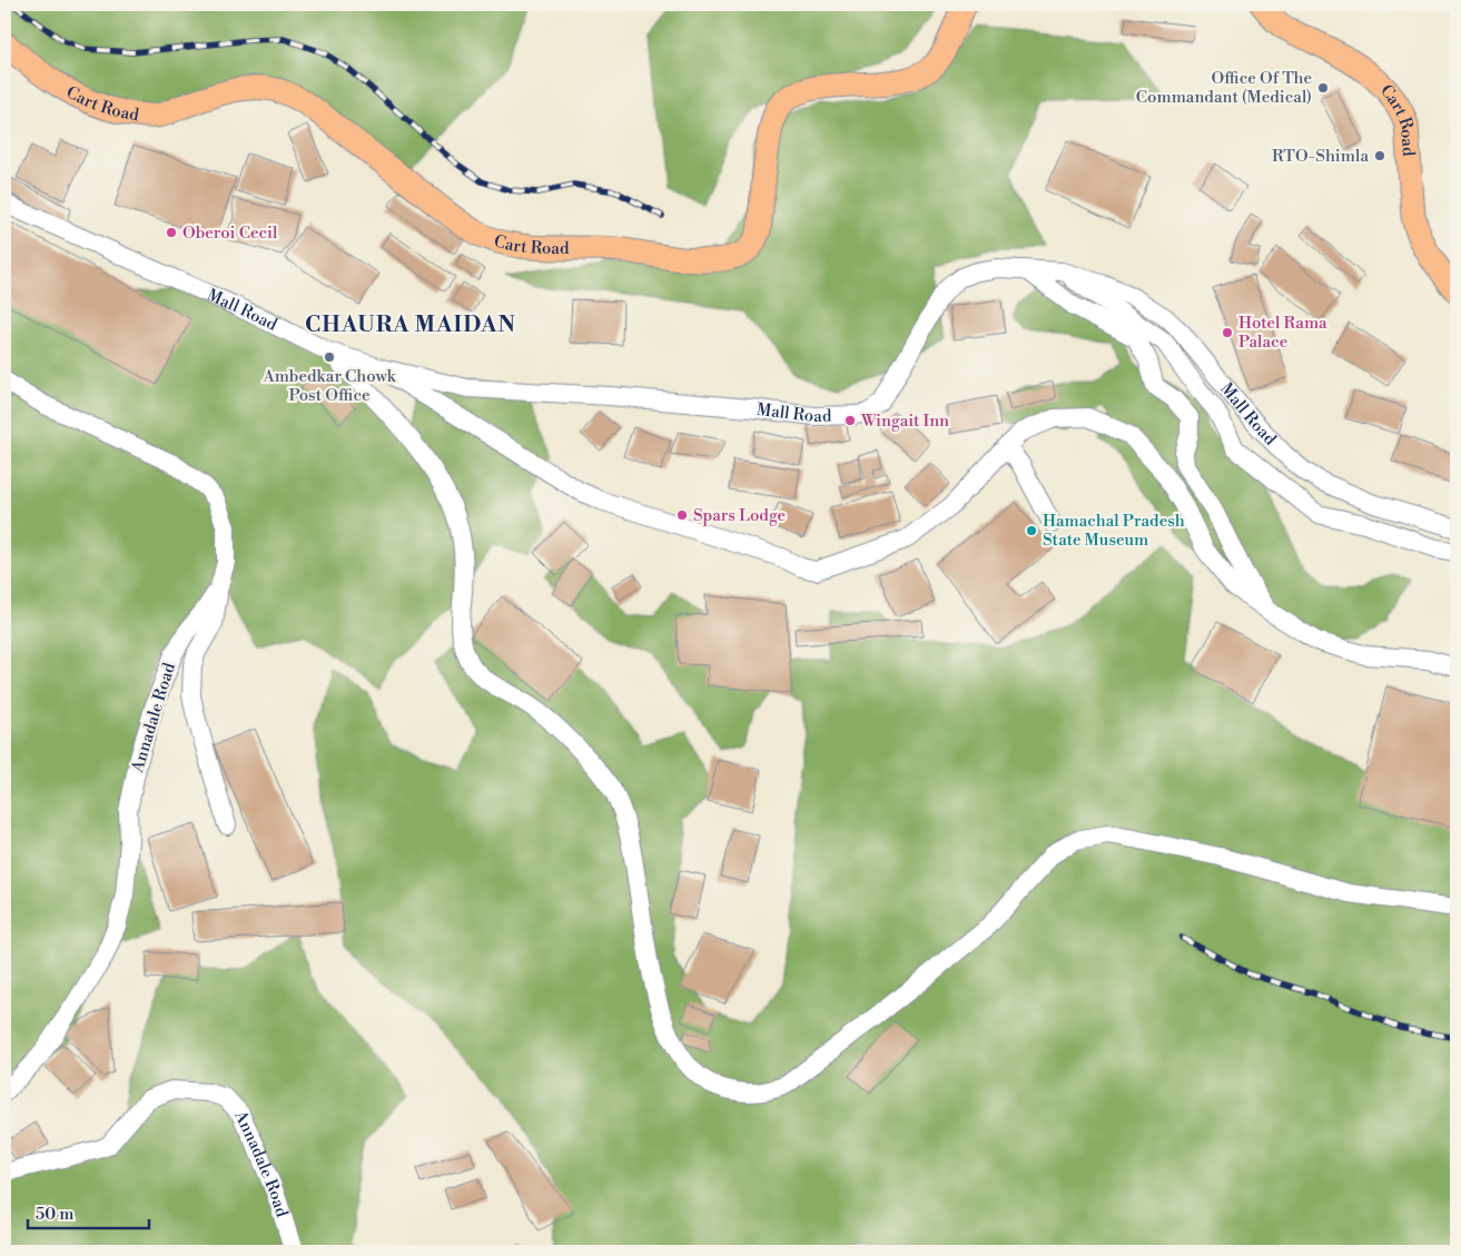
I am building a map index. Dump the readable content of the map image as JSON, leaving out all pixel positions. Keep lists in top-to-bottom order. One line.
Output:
{"streets":{"main road":["Cart Road"],"street":["Mall Road","Annadale Road"]},"districts":["CHAURA MAIDAN"],"places":["Office Of The Commandant (Medical)","RTO-Shimla","Oberoi Cecil","Hotel Rama Palace","Ambedkar Chowk Post Office","Wingait Inn","Spars Lodge","Hamachal Pradesh State Museum"],"scale_bar":"50 m"}
